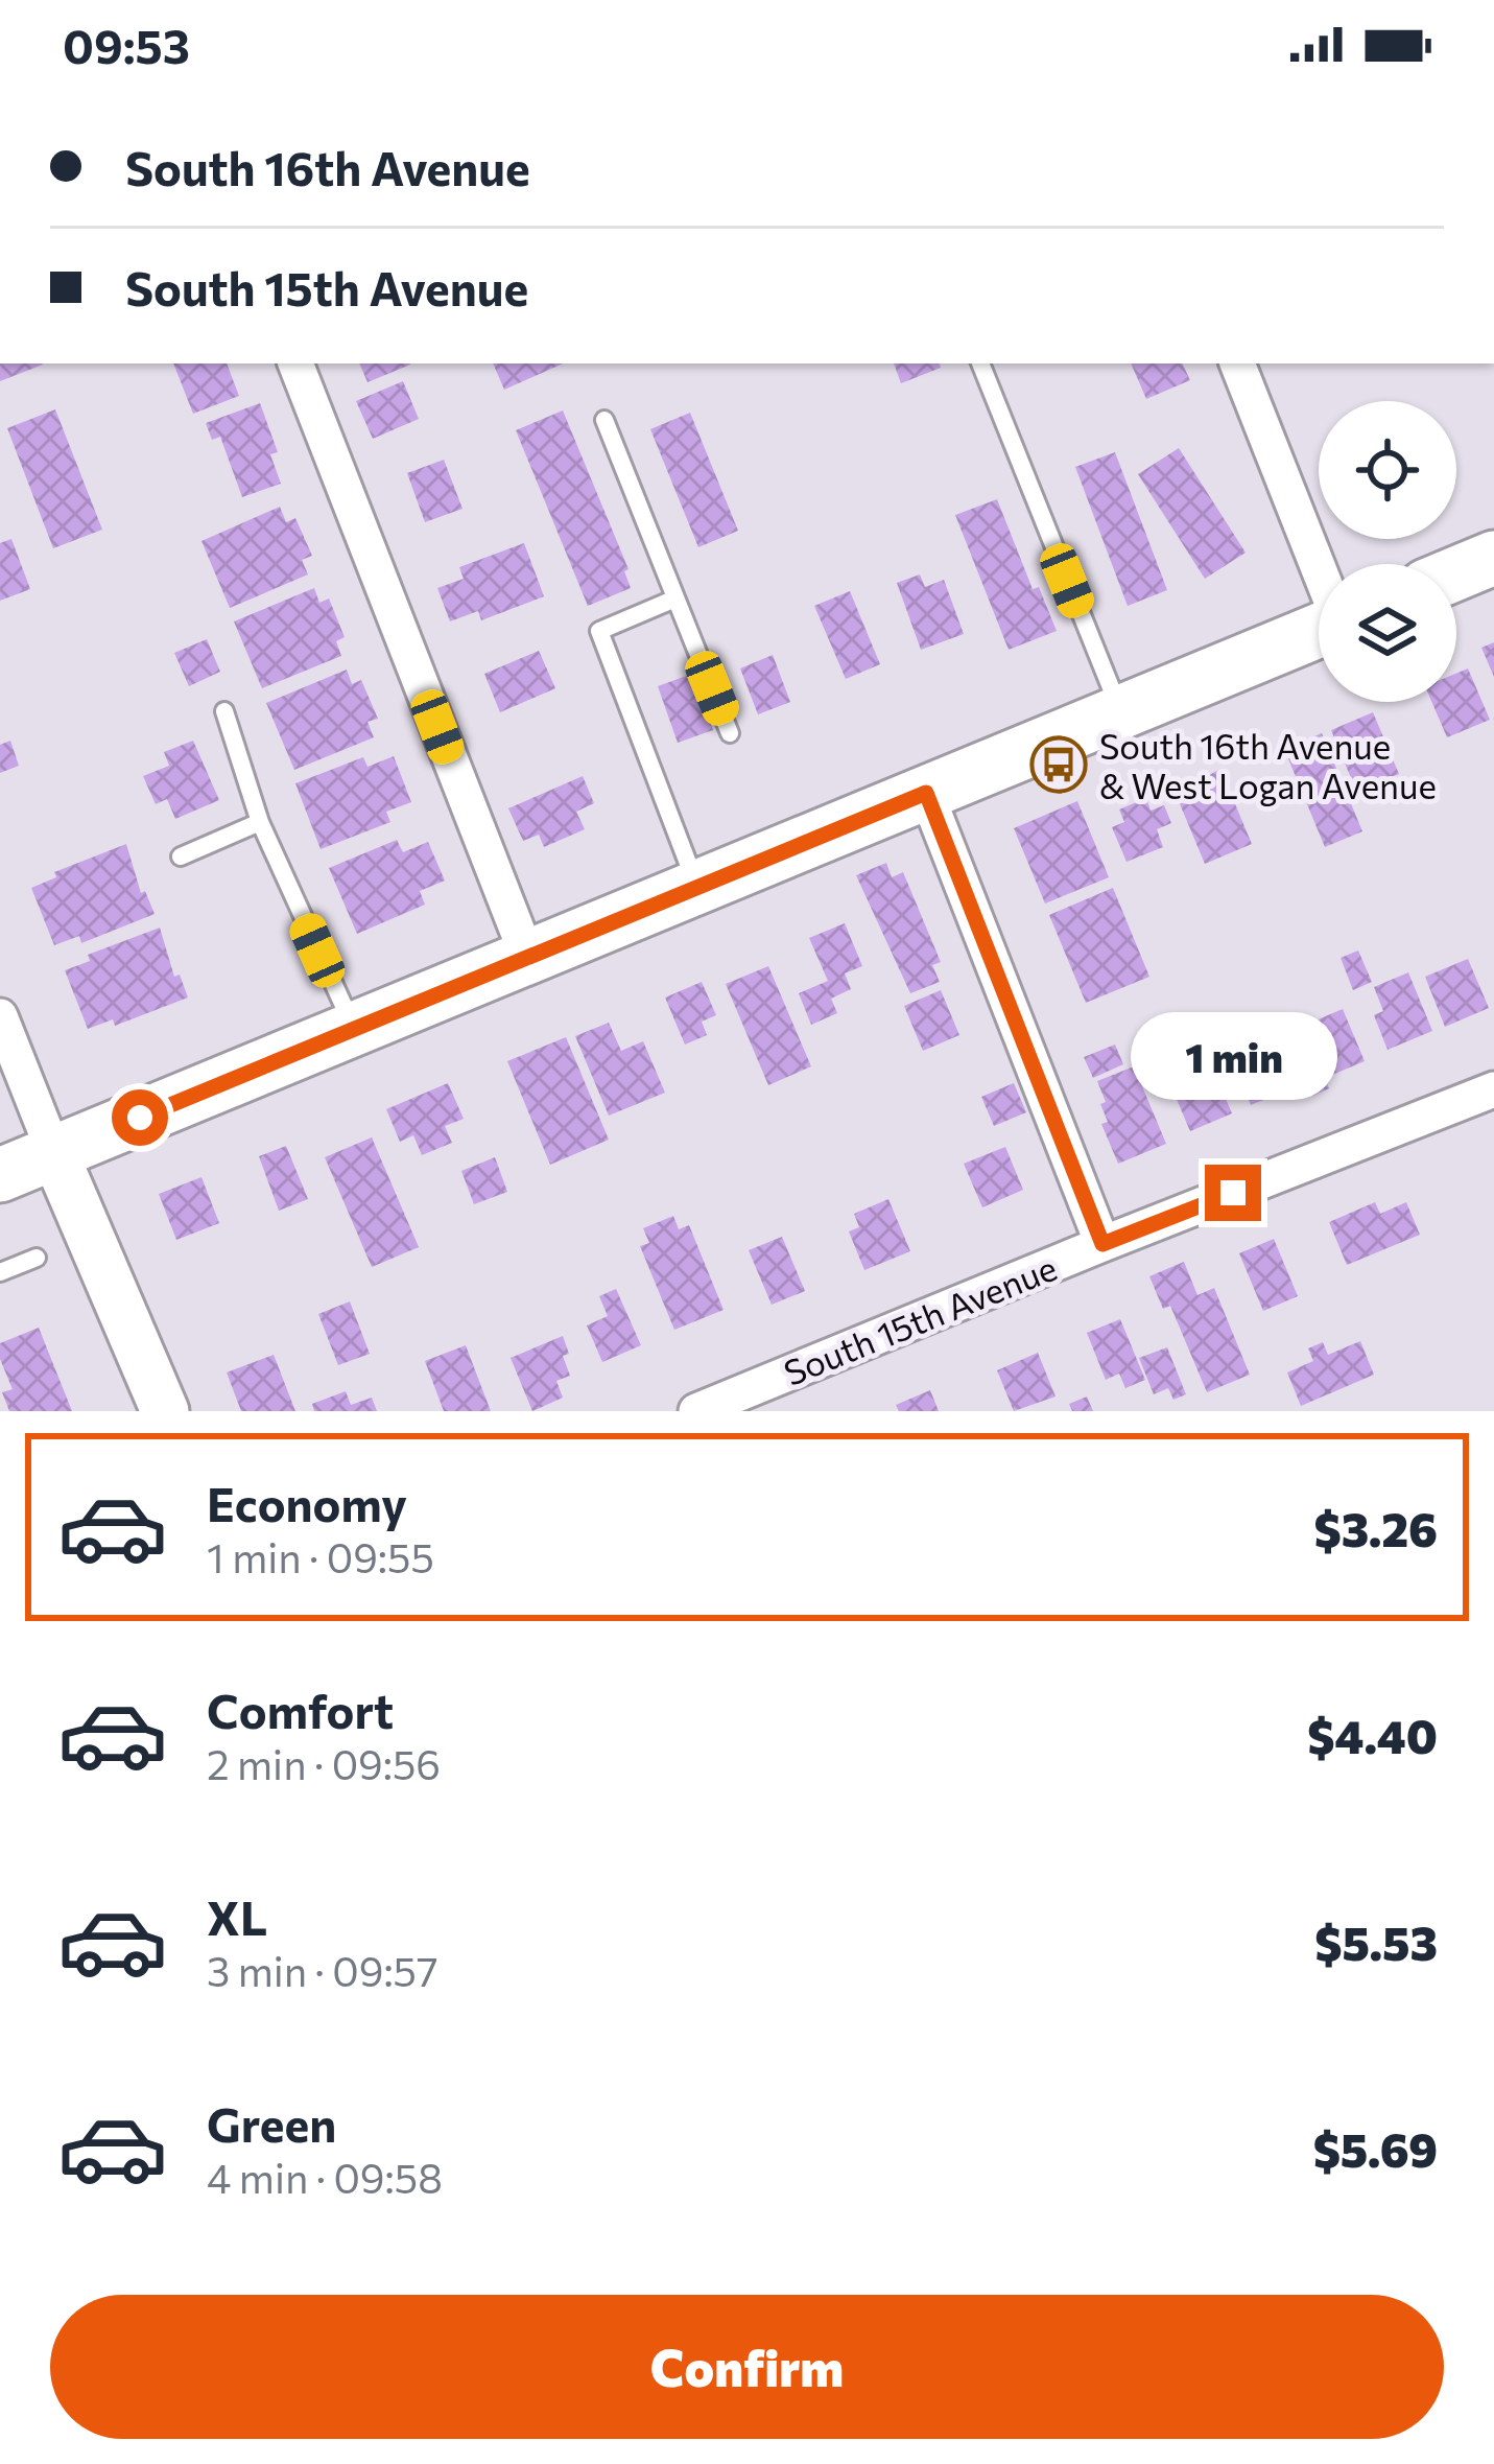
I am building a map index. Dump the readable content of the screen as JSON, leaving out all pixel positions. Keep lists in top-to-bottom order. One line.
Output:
{"streets":{"street":["South 15th Avenue"]},"places":{"bus stop":["South 16th Avenue & West Logan Avenue"]},"page":{"status":"09:53","banner":["South 16th Avenue","South 15th Avenue"],"bubble":"1 min","list":[{"name":"Economy","note":"1 min · 09:55","value":"$3.26"},{"name":"Comfort","note":"2 min · 09:56","value":"$4.40"},{"name":"XL","note":"3 min · 09:57","value":"$5.53"},{"name":"Green","note":"4 min · 09:58","value":"$5.69"}],"buttons":"Confirm"}}
